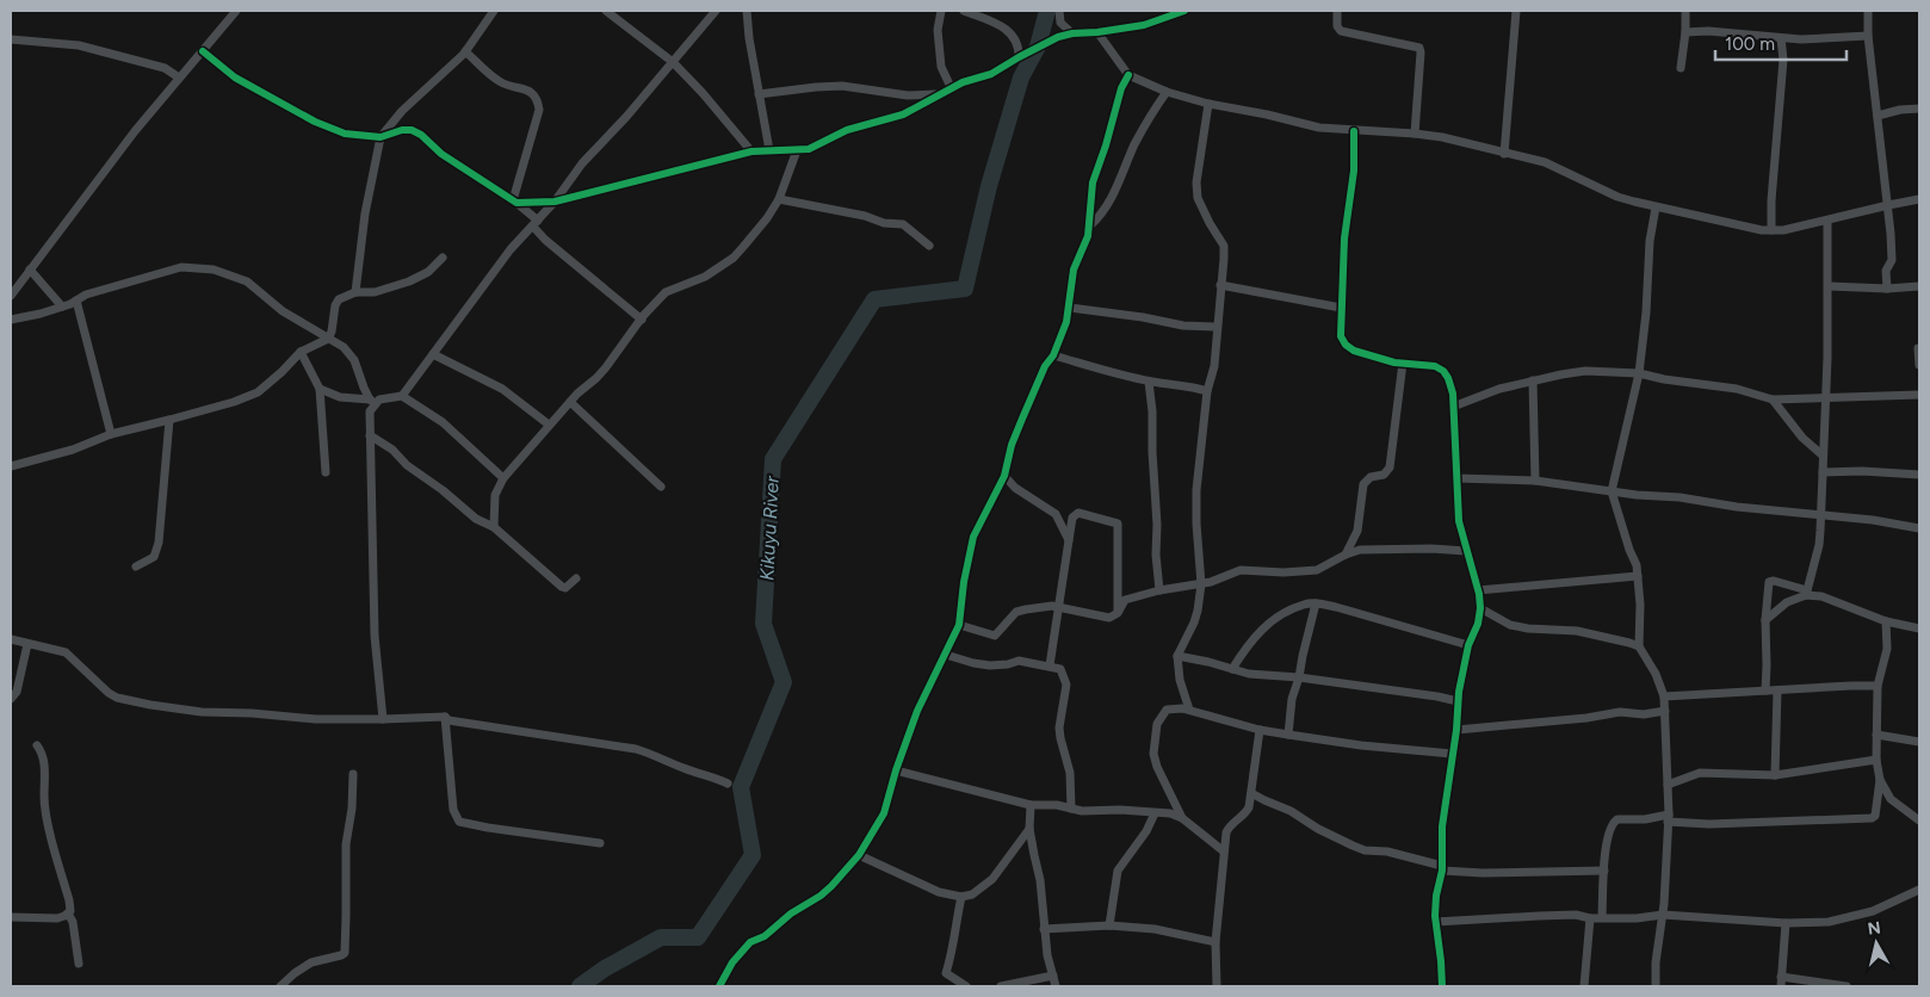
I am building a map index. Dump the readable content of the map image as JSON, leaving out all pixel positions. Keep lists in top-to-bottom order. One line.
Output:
{"water":["Kikuyu River"],"scale_bar":"100 m","north":"top"}
